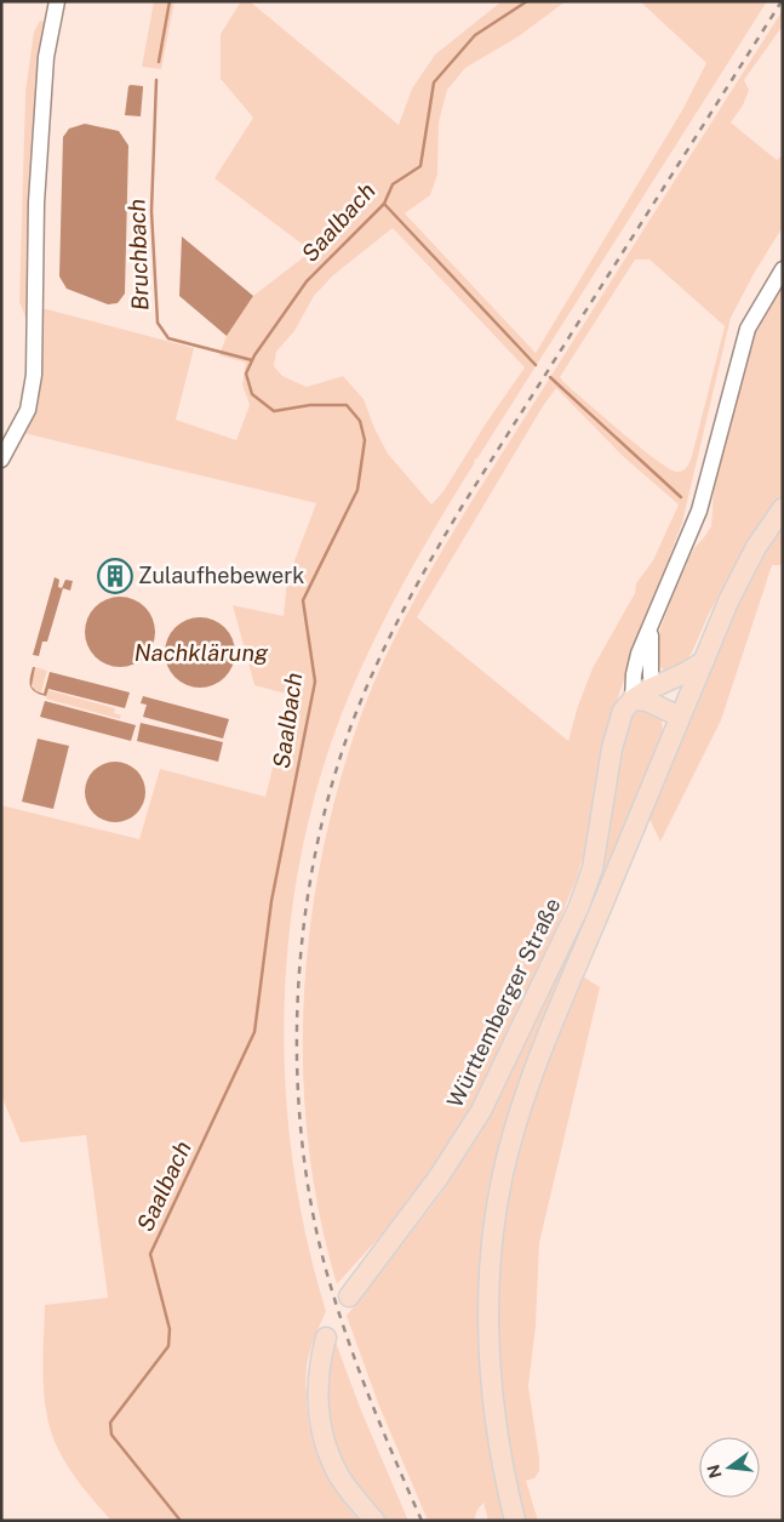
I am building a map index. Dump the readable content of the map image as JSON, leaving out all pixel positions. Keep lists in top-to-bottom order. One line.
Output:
{"streets":{"main road":["Württemberger Straße"]},"water":["Saalbach","Bruchbach","Nachklärung"],"places":{"building":["Zulaufhebewerk"]},"north":"left"}
